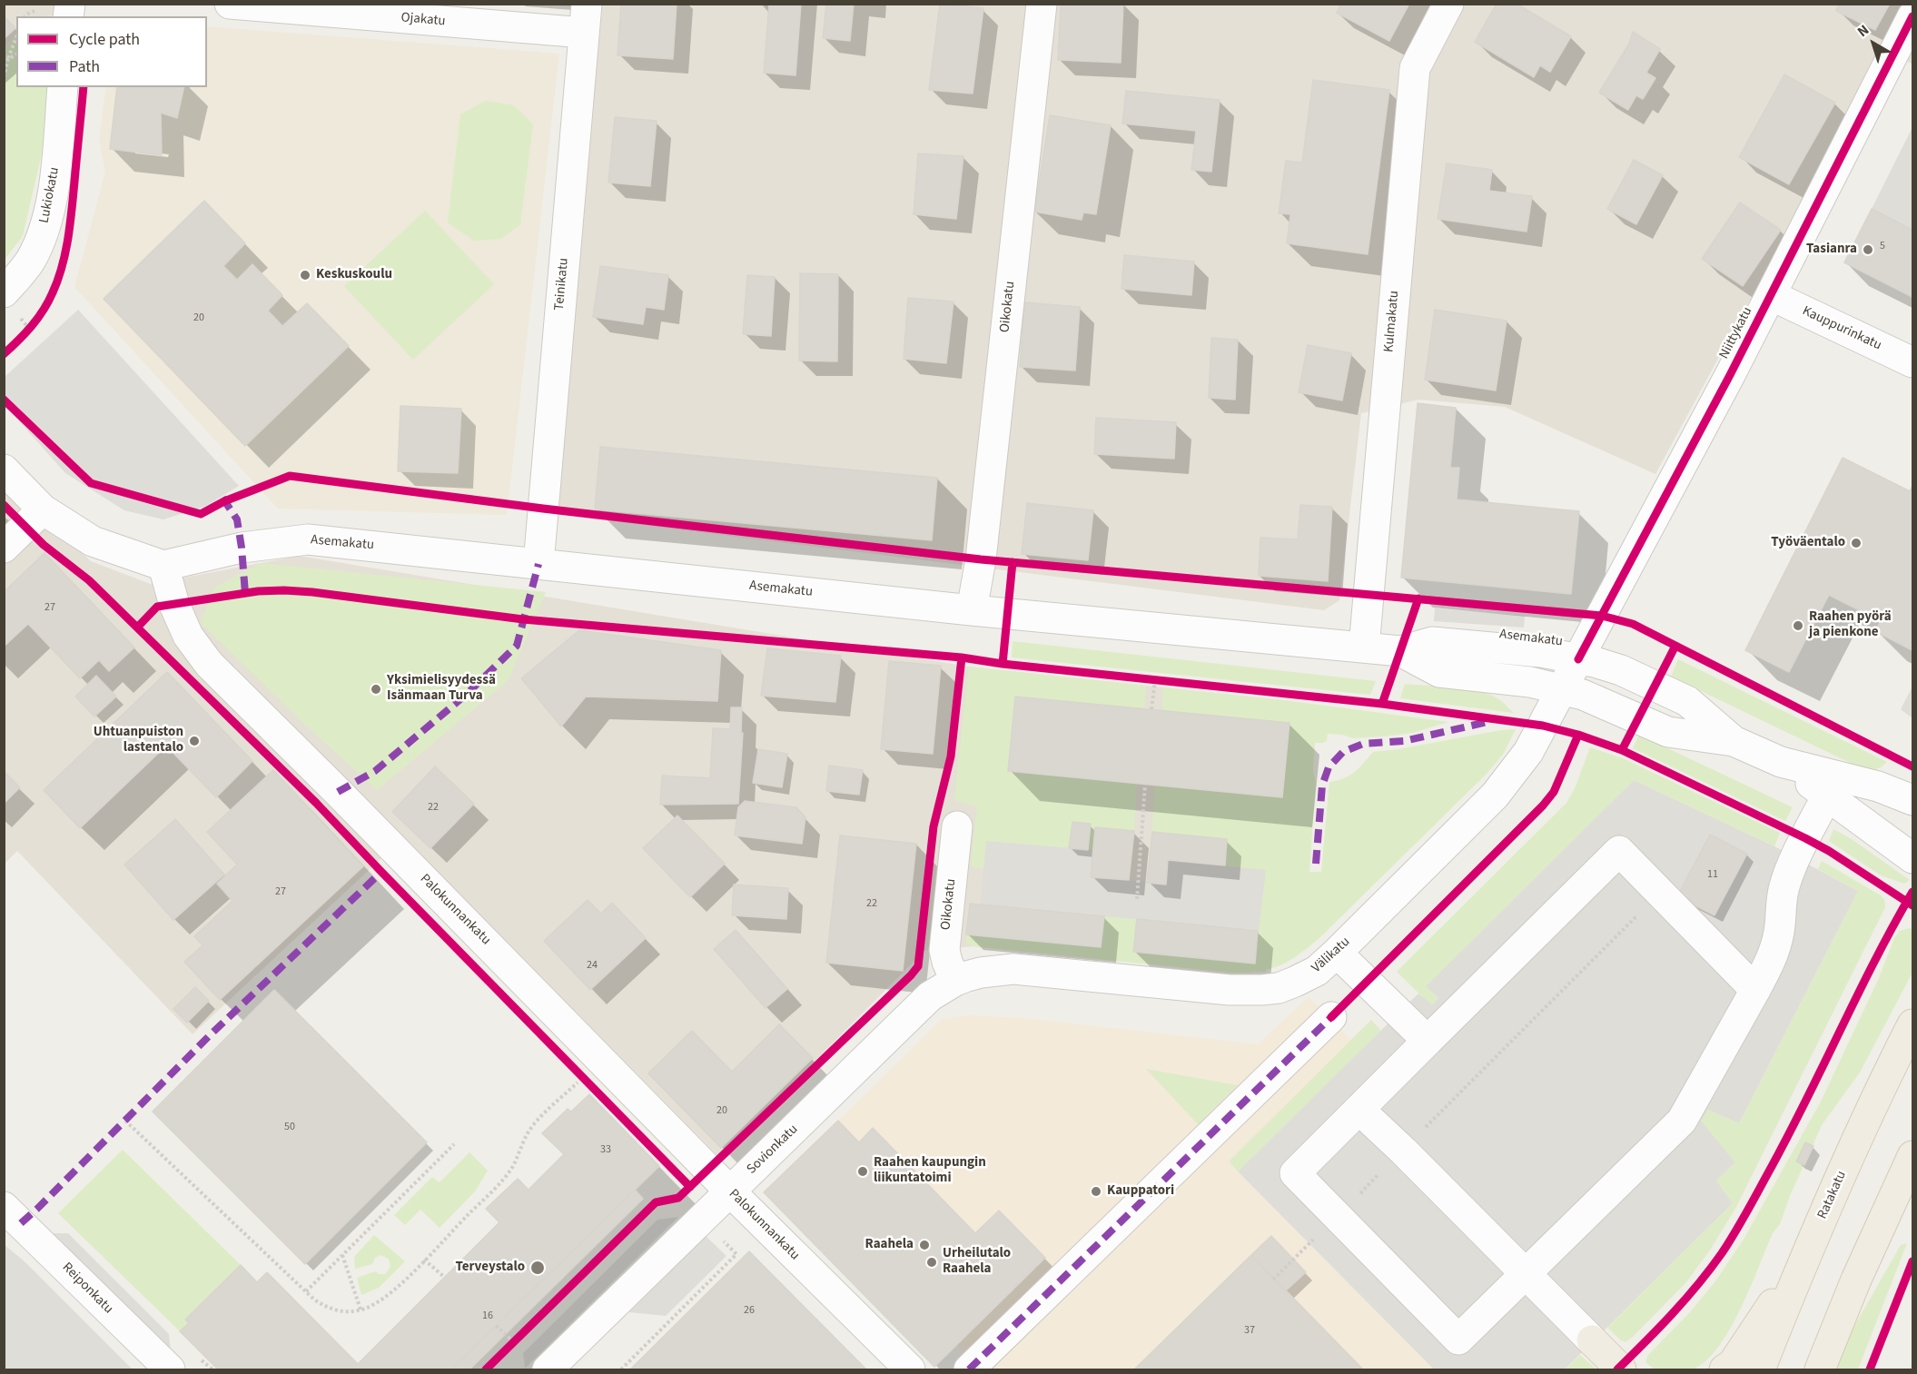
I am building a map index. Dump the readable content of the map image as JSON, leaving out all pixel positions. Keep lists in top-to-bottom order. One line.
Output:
{"streets":{"main road":["Ratakatu"],"street":["Ojakatu","Lukiokatu","Teinikatu","Oikokatu","Kulmakatu","Kauppurinkatu","Niittykatu","Asemakatu","Palokunnankatu","Välikatu","Sovionkatu","Reiponkatu"]},"crossings":[["Ojakatu","Teinikatu"],["Teinikatu","Asemakatu"],["Oikokatu","Asemakatu"],["Oikokatu","Välikatu"],["Oikokatu","Sovionkatu"],["Kulmakatu","Asemakatu"],["Kauppurinkatu","Niittykatu"],["Niittykatu","Asemakatu"],["Niittykatu","Välikatu"],["Asemakatu","Palokunnankatu"],["Asemakatu","Välikatu"],["Palokunnankatu","Sovionkatu"],["Välikatu","Sovionkatu"]],"places":["Tasianra","Keskuskoulu","Työväentalo","Raahen pyörä ja pienkone","Yksimielisyydessä Isänmaan Turva","Uhtuanpuiston lastentalo","Raahen kaupungin liikuntatoimi","Kauppatori","Raahela","Urheilutalo Raahela","Terveystalo"],"house_numbers":["5","20","27","22","11","27","22","24","20","50","33","26","16","37"],"legend":["Cycle path","Path"],"north":"top left"}
